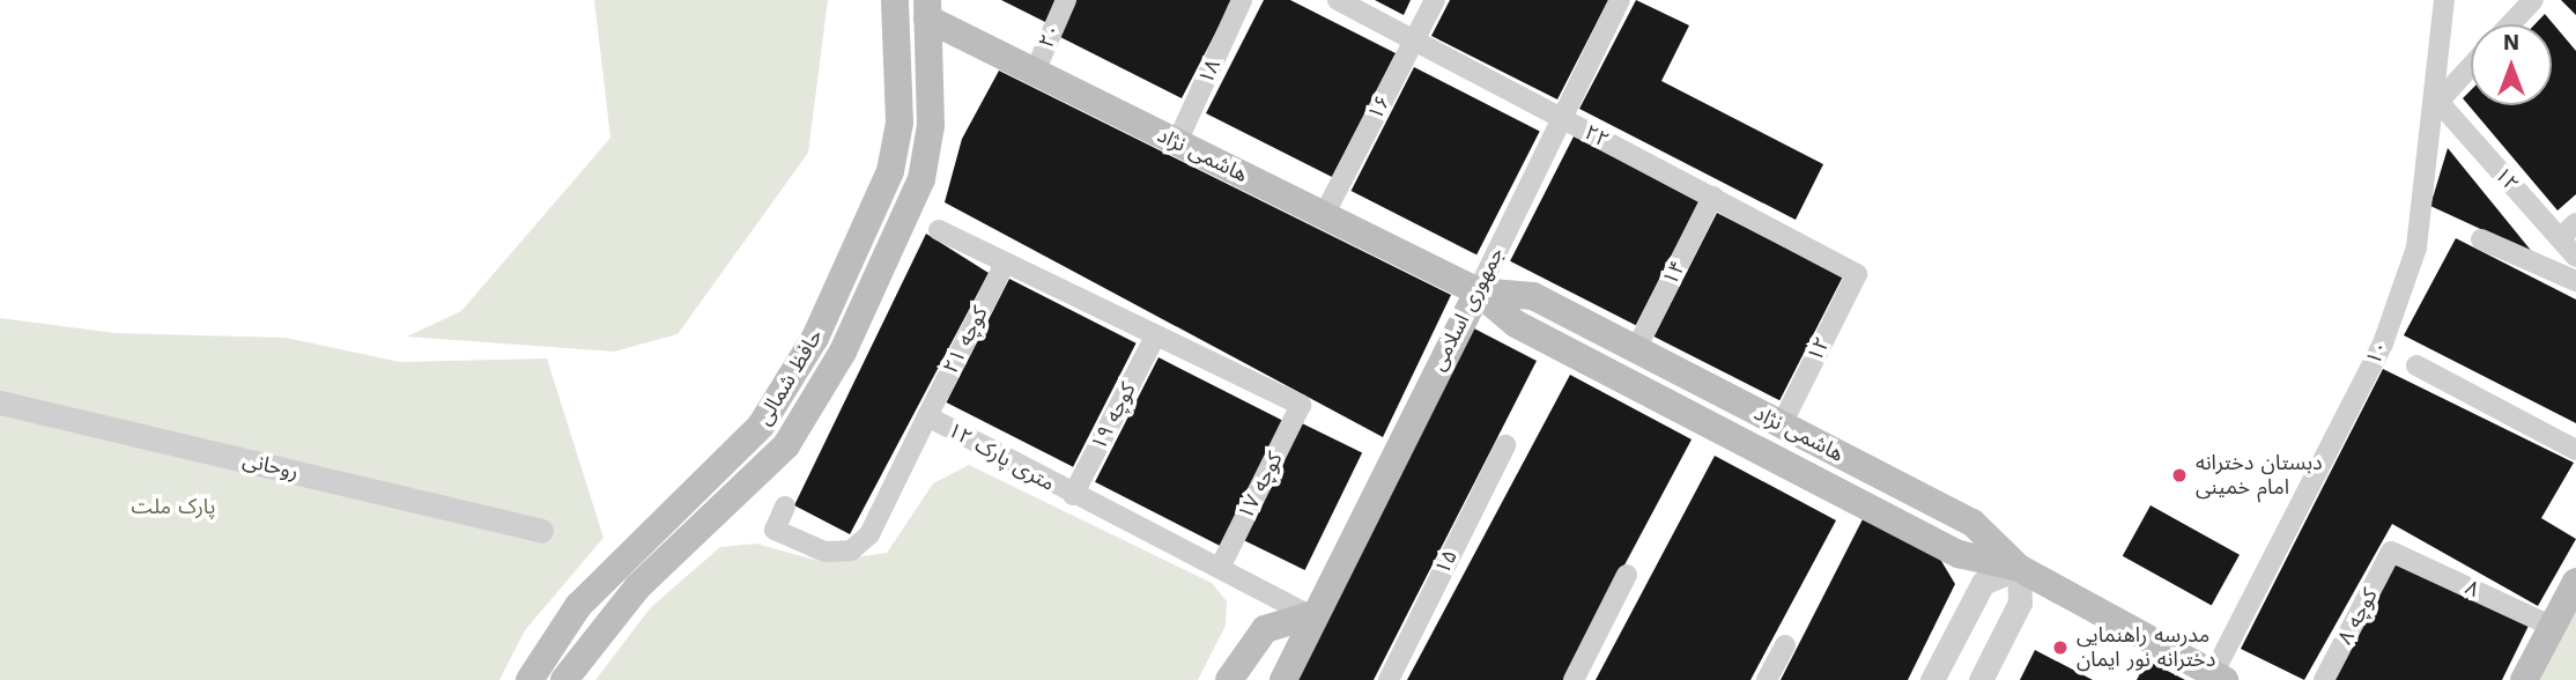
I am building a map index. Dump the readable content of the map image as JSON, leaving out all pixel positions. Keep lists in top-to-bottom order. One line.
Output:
{"streets":{"main road":["هاشمی نژاد","جمهوری اسلامی","حافظ شمالی"],"street":["۲۰","۱۸","۱۶","۲۲","۱۲","۱۴","کوچه ۲۱","۱۰","کوچه ۱۹","۱۲ متری پارک","روحانی","کوچه ۱۷","۱۵","۸","کوچه ۸"]},"crossings":[["۲۰","هاشمی نژاد"],["۱۸","هاشمی نژاد"],["۱۶","۲۲"],["۱۶","هاشمی نژاد"],["۲۲","۱۲"],["۲۲","۱۴"],["۲۲","جمهوری اسلامی"],["هاشمی نژاد","۱۲"],["هاشمی نژاد","۱۴"],["هاشمی نژاد","جمهوری اسلامی"],["هاشمی نژاد","۱۰"],["هاشمی نژاد","حافظ شمالی"],["۱۲","۱۰"],["جمهوری اسلامی","۱۲ متری پارک"],["کوچه ۲۱","۱۲ متری پارک"],["کوچه ۱۹","۱۲ متری پارک"],["کوچه ۱۹","کوچه ۱۷"],["۱۲ متری پارک","کوچه ۱۷"],["۸","کوچه ۸"]],"parks":["پارک ملت"],"places":["دبستان دخترانه امام خمینی","مدرسه راهنمایی دخترانه نور ایمان"],"north":"top"}
